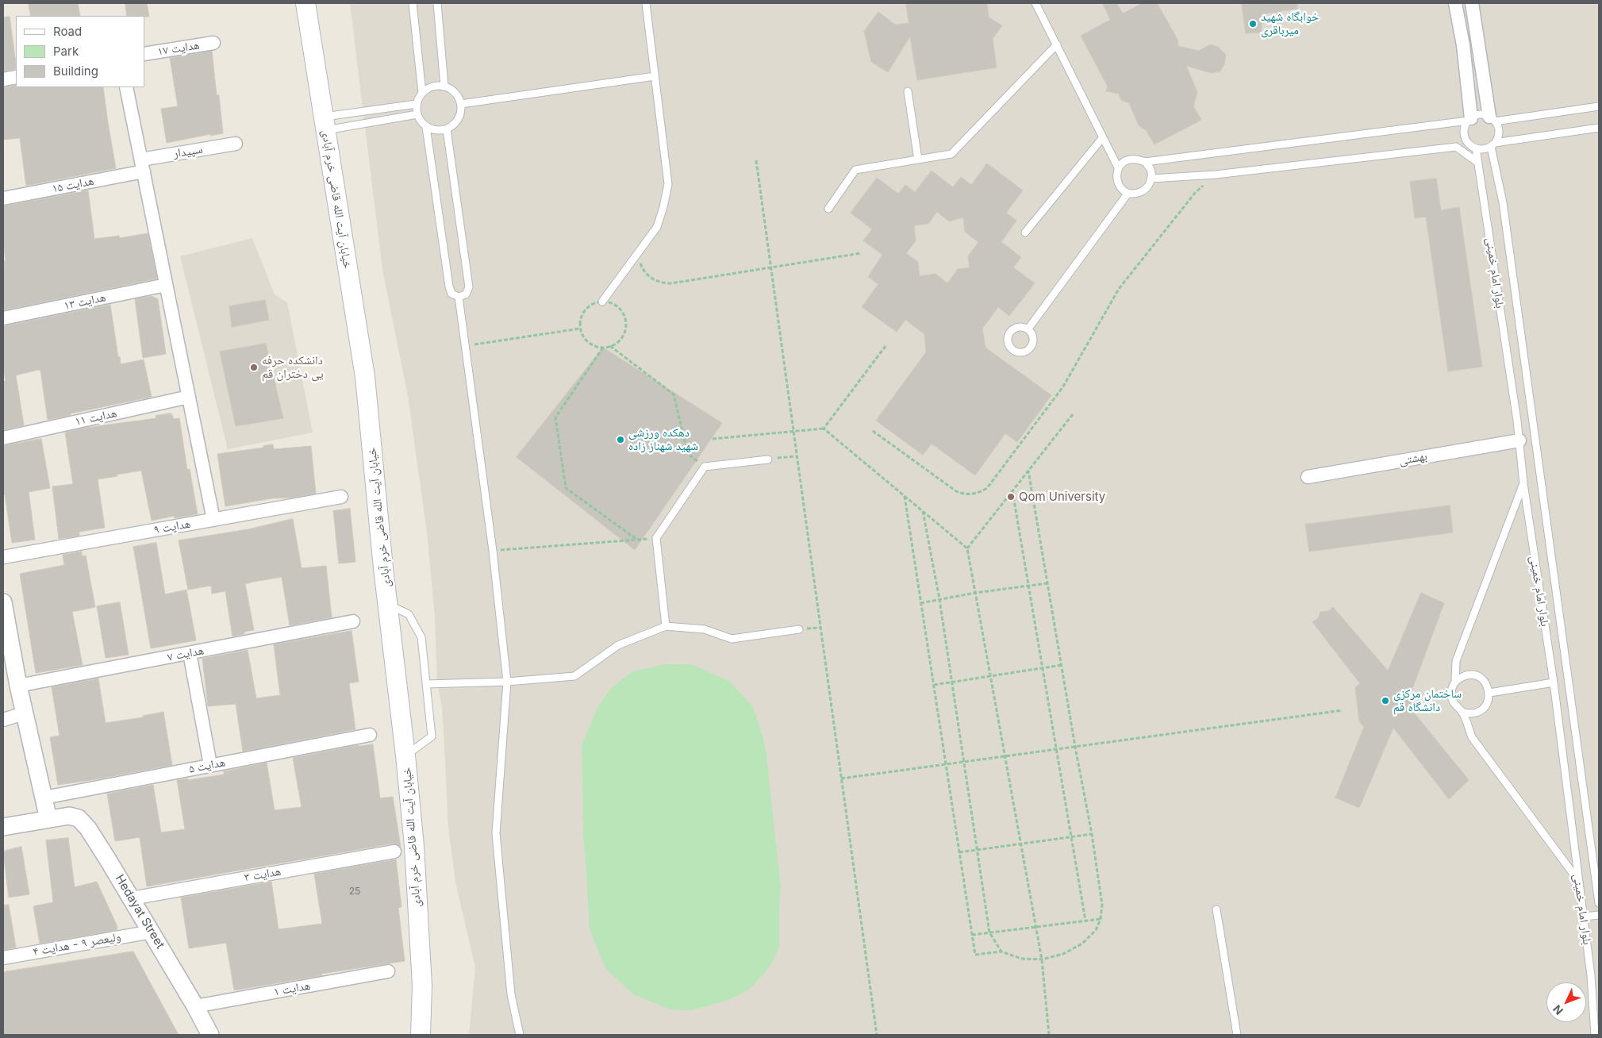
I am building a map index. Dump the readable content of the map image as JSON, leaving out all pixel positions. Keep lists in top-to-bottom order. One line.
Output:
{"streets":{"main road":["خیابان آیت الله قاضی خرم آبادی"],"street":["هدایت ۱۷","سپیدار","هدایت ۱۵","هدایت ۱۳","هدایت ۱۱","بهشتی","هدایت ۹","هدایت ۷","هدایت ۵","هدایت ۳","Hedayat Street","ولیعصر ۹ - هدایت ۴","هدایت ۱"],"lane":["بلوار امام خمینی"]},"crossings":[["سپیدار","هدایت ۱۵"],["بلوار امام خمینی","بهشتی"],["هدایت ۳","Hedayat Street"],["Hedayat Street","ولیعصر ۹ - هدایت ۴"],["Hedayat Street","هدایت ۱"]],"places":["خوابگاه شهید میرباقری","دانشکده حرفه یی دختران قم","دهکده ورزشی شهید شهناز زاده","Qom University","ساختمان مرکزی دانشگاه قم"],"house_numbers":["25"],"legend":["Road","Park","Building"],"north":"bottom left"}
